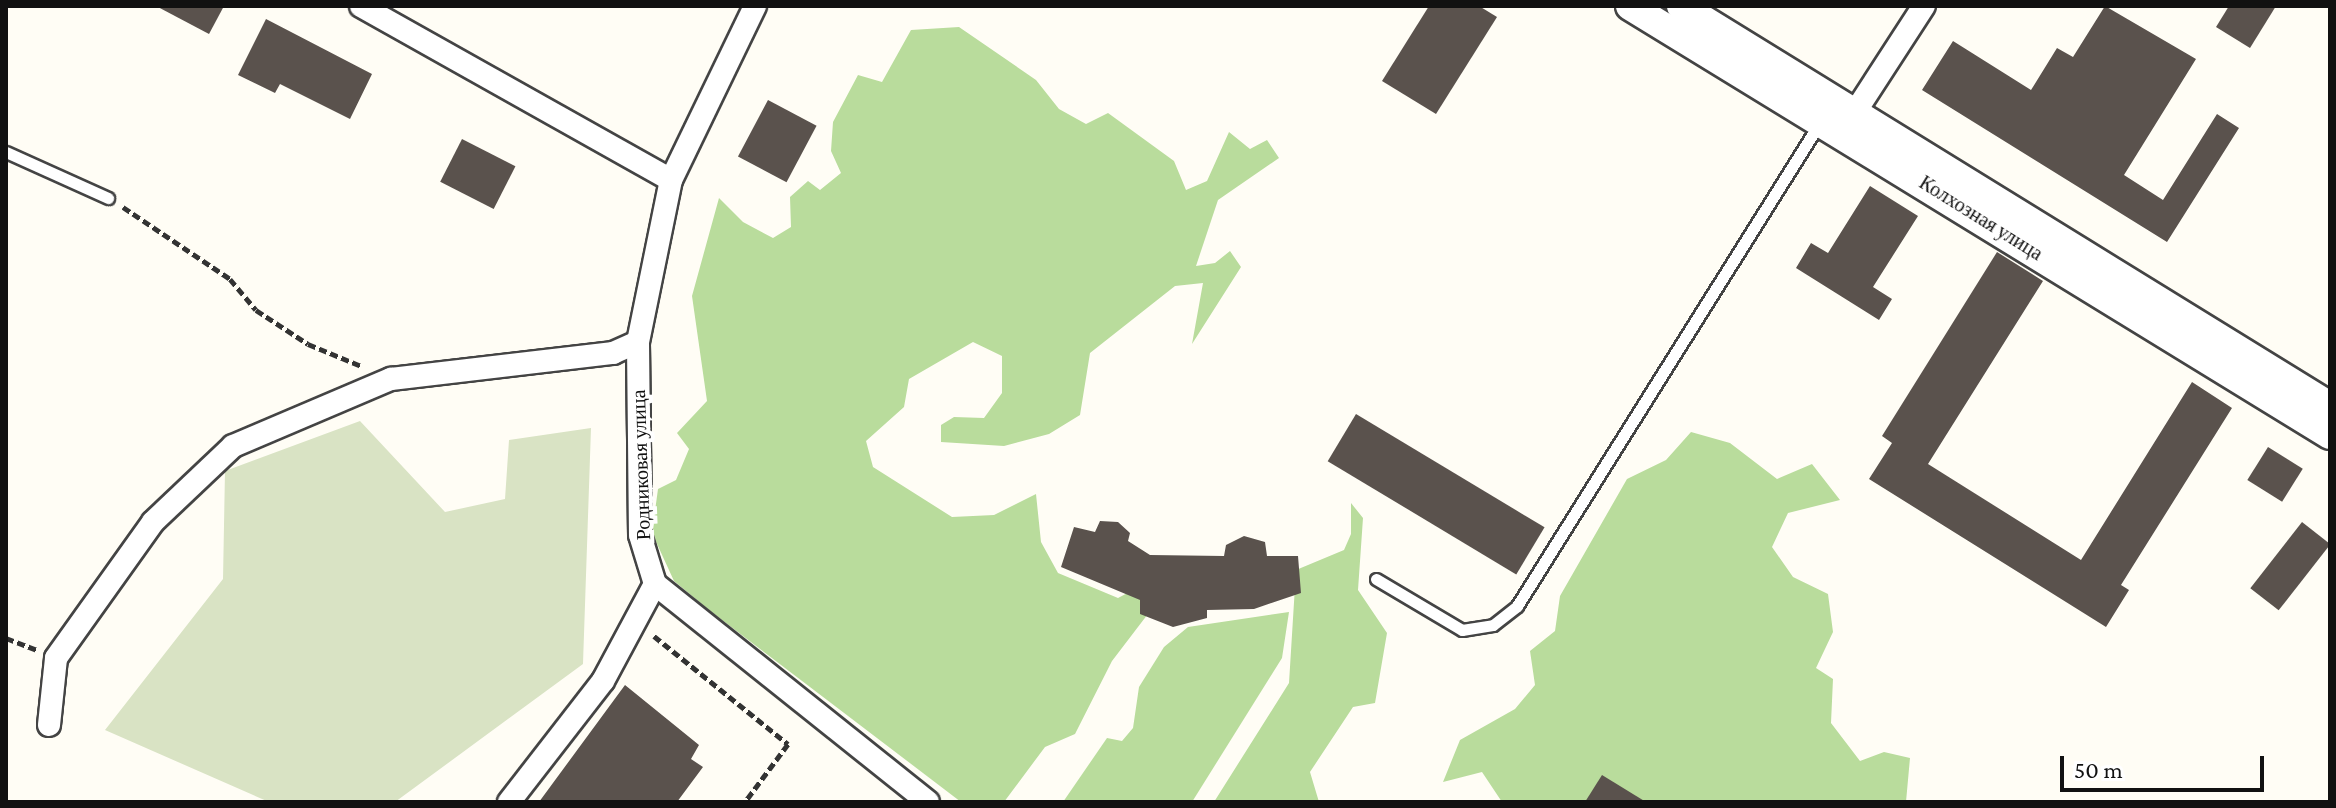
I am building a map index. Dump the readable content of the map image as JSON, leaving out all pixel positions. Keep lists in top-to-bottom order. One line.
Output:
{"streets":{"street":["Колхозная улица","Родниковая улица"]},"scale_bar":"50 m"}
